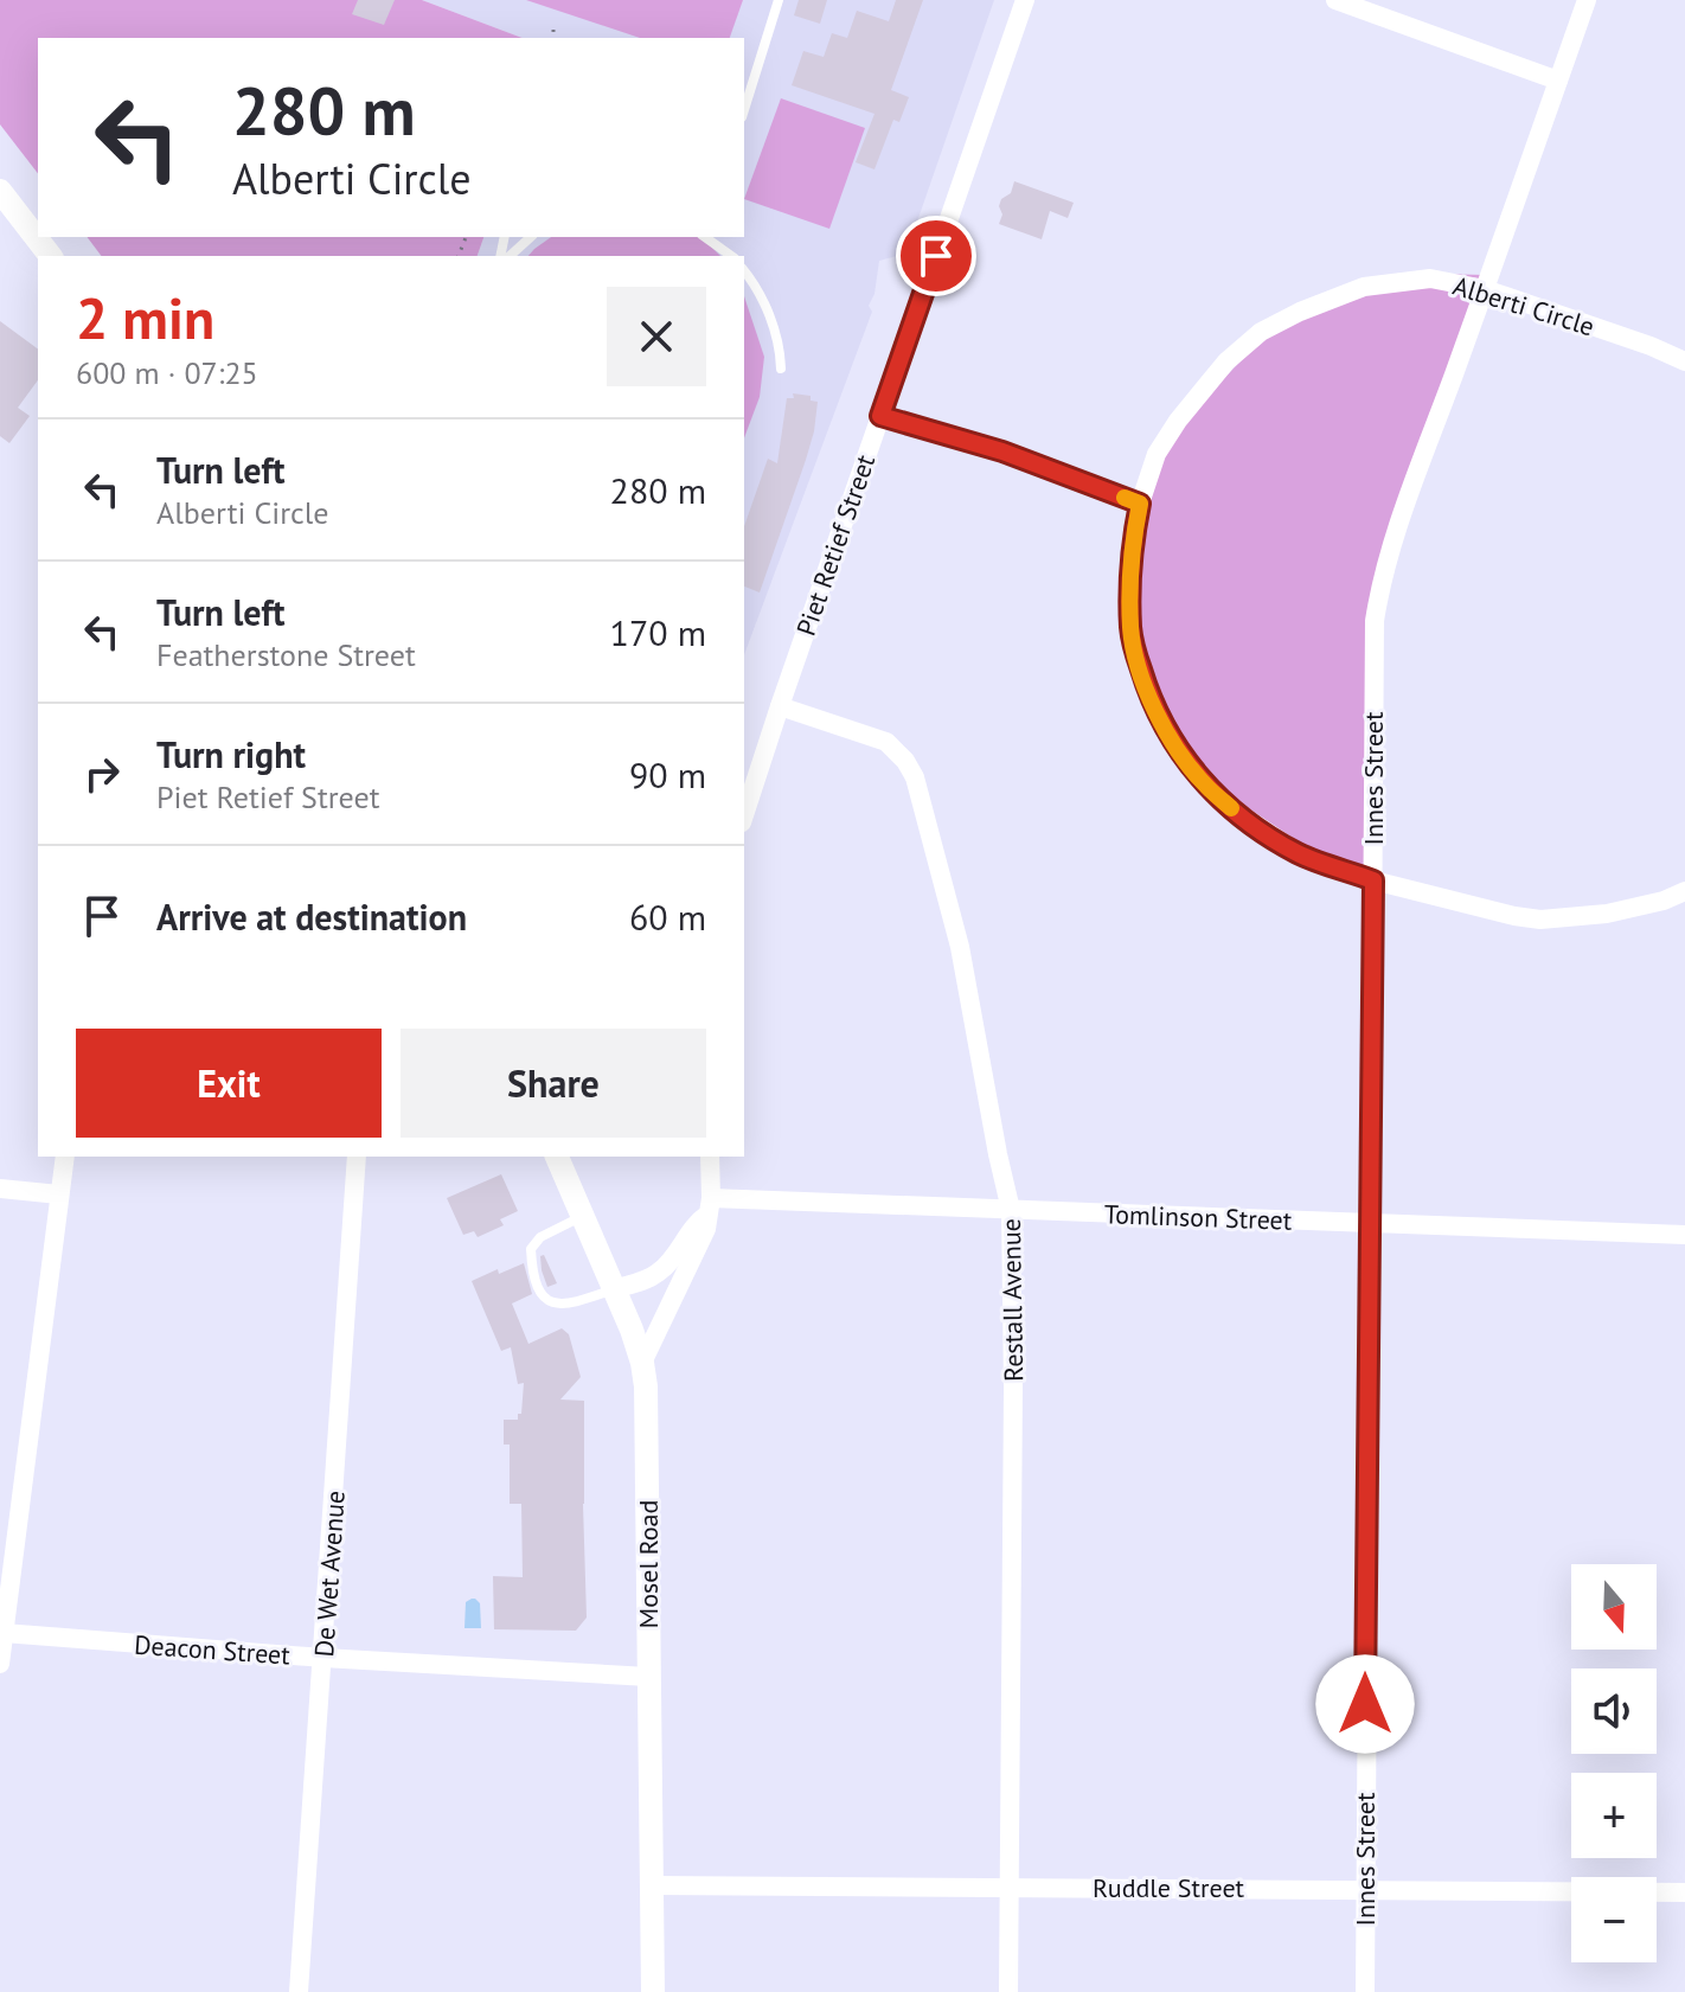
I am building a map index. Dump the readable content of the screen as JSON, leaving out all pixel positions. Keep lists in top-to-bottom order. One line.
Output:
{"streets":{"street":["Alberti Circle","Piet Retief Street","Innes Street","Tomlinson Street","Restall Avenue","Mosel Road","De Wet Avenue","Deacon Street","Ruddle Street"]},"crossings":[["Alberti Circle","Innes Street"],["Piet Retief Street","Restall Avenue"],["Innes Street","Tomlinson Street"],["Innes Street","Ruddle Street"],["Tomlinson Street","Restall Avenue"],["Restall Avenue","Ruddle Street"],["Mosel Road","Deacon Street"],["Mosel Road","Ruddle Street"],["De Wet Avenue","Deacon Street"]],"north":"bottom","page":{"turn":["280 m","Alberti Circle"],"heading":["2 min","600 m · 07:25"],"list":[{"name":"Turn left","note":"Alberti Circle","value":"280 m"},{"name":"Turn left","note":"Featherstone Street","value":"170 m"},{"name":"Turn right","note":"Piet Retief Street","value":"90 m"},{"name":"Arrive at destination","value":"60 m"}],"buttons":["Exit","Share"],"map_buttons":["+","−"]}}
